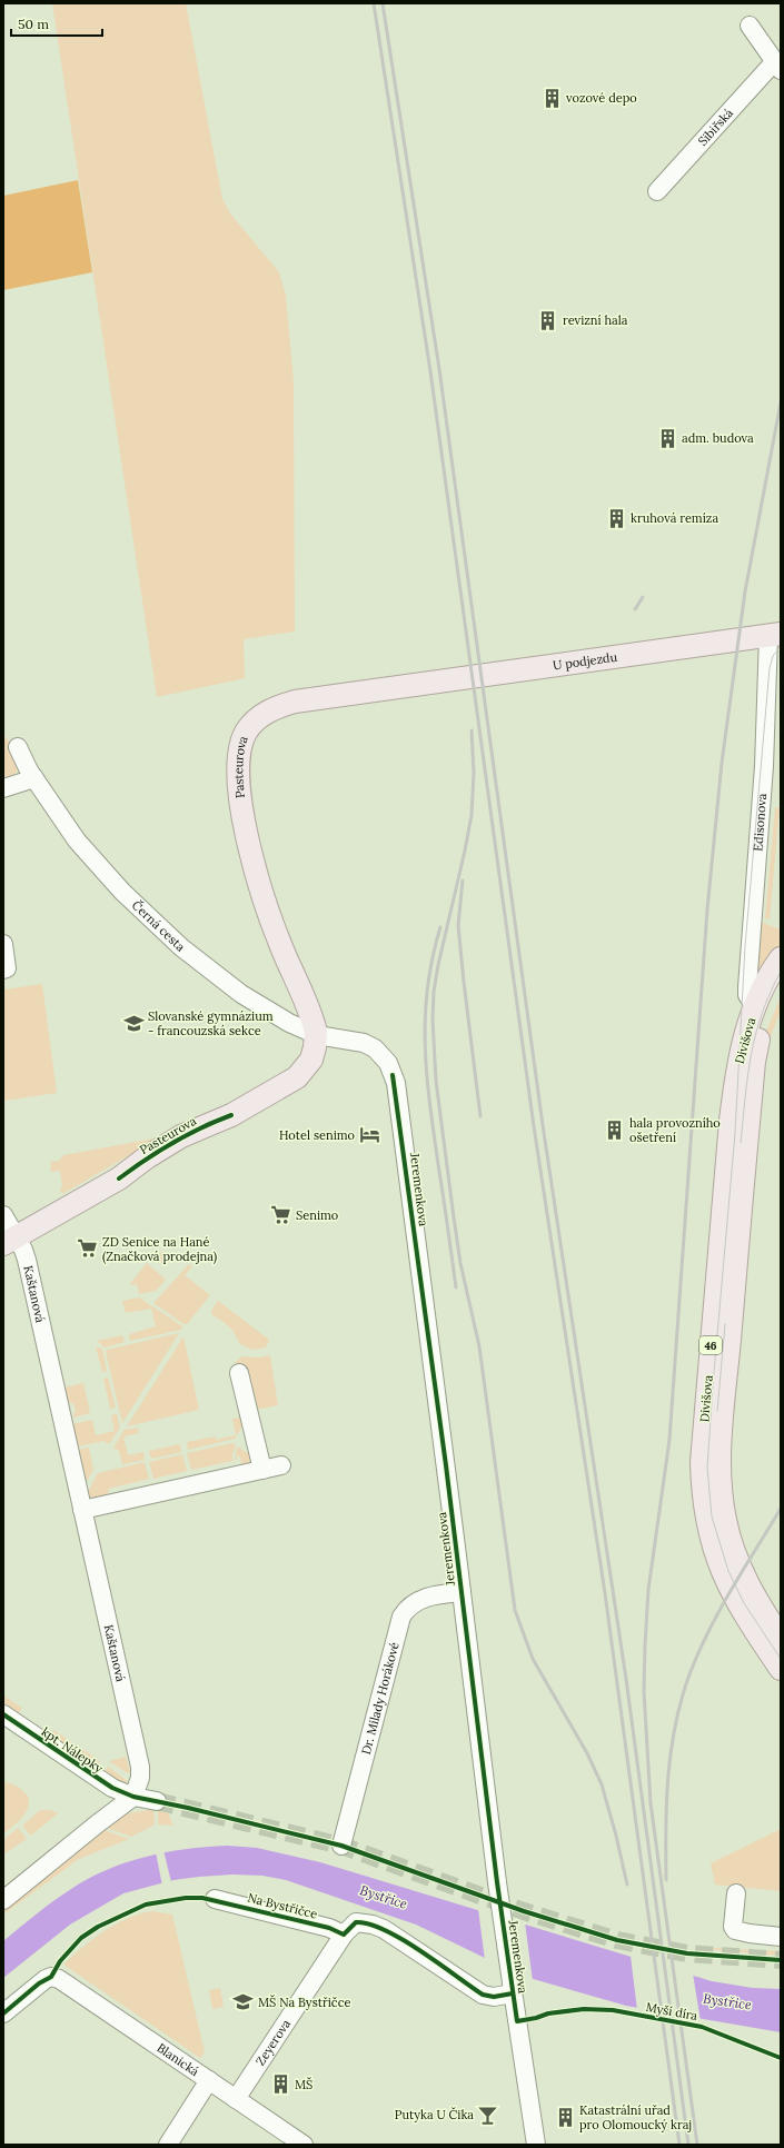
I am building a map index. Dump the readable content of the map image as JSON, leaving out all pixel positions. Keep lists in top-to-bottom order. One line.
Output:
{"streets":{"main road":["U podjezdu","Pasteurova","Divišova","46"],"street":["Sibiřská","Edisonova","Černá cesta","Jeremenkova","Kaštanová","Dr. Milady Horákové","kpt. Nálepky","Na Bystřičce","Zeyerova","Blanická"],"cycle path":["Myší díra"]},"crossings":[["U podjezdu","Pasteurova"],["U podjezdu","Edisonova"],["Pasteurova","Černá cesta"],["Pasteurova","Jeremenkova"],["Pasteurova","Kaštanová"],["Edisonova","Divišova"],["Edisonova","46"],["Černá cesta","Jeremenkova"],["Divišova","46"],["Jeremenkova","Dr. Milady Horákové"],["Jeremenkova","Na Bystřičce"],["Kaštanová","kpt. Nálepky"],["Na Bystřičce","Zeyerova"],["Zeyerova","Blanická"]],"water":["Bystřice"],"places":{"building":["vozové depo","revizní hala","adm. budova","kruhová remíza","hala provozního ošetření","MŠ","Katastrální uřad pro Olomoucký kraj"],"school or university":["Slovanské gymnázium - francouzská sekce","MŠ Na Bystřičce"],"hotel":["Hotel senimo"],"supermarket":["Senimo","ZD Senice na Hané (Značková prodejna)"],"bar":["Putyka U Čika"]},"scale_bar":"50 m"}
